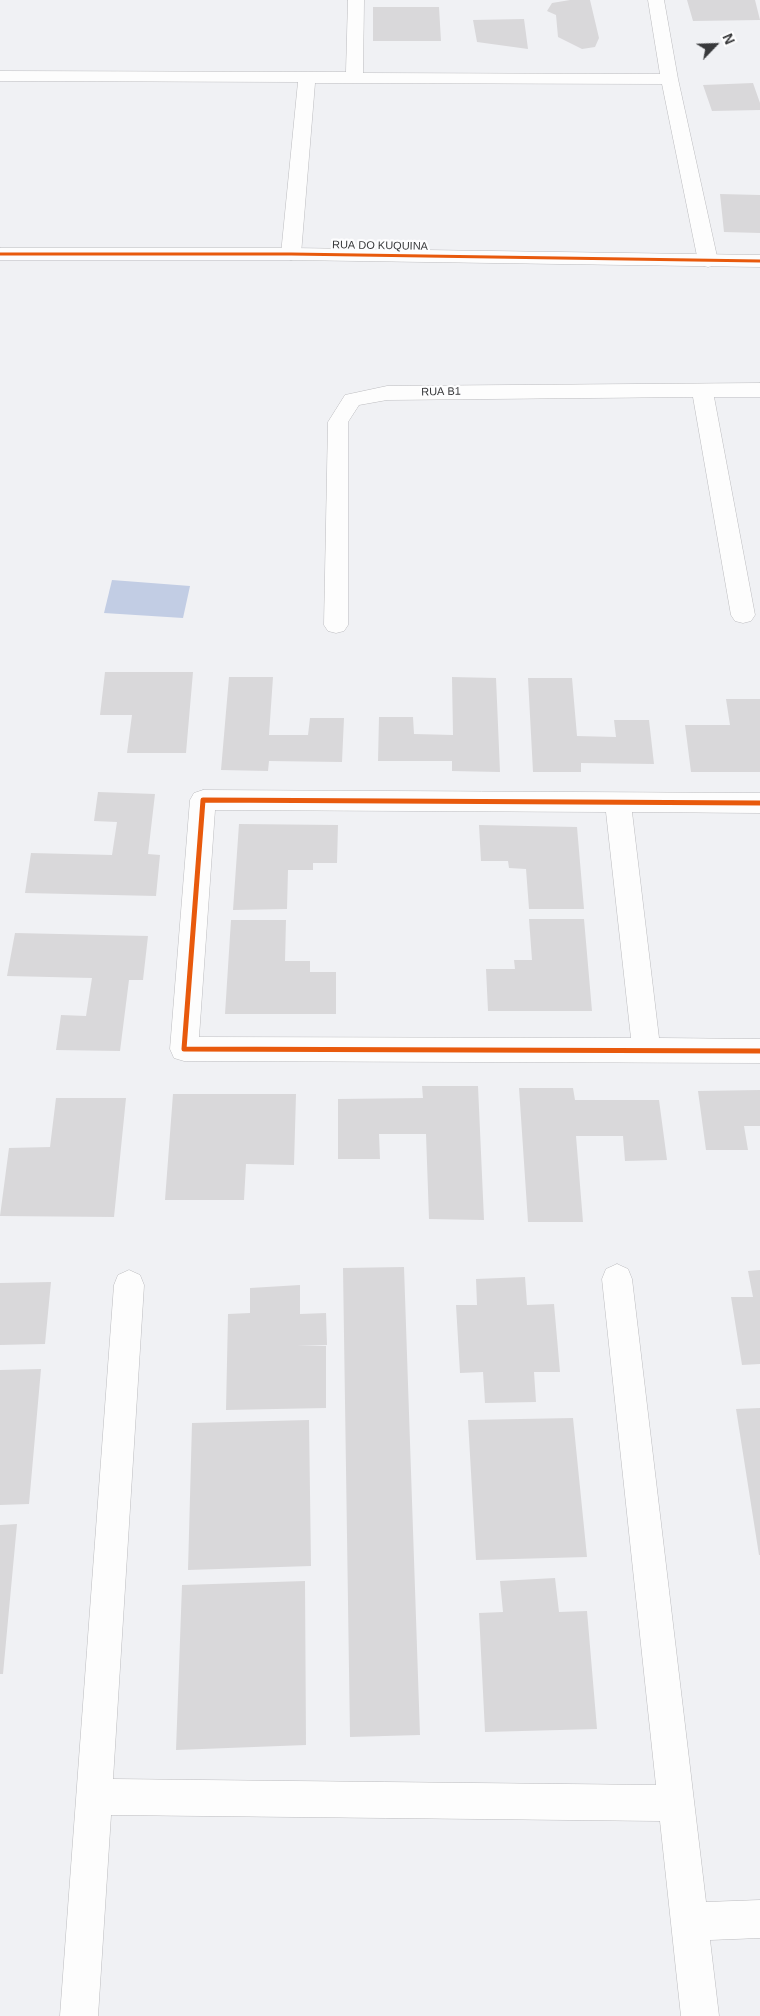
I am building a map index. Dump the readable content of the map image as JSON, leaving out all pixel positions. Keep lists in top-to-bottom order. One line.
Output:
{"streets":{"street":["RUA DO KUQUINA","RUA B1"]},"north":"top right"}
